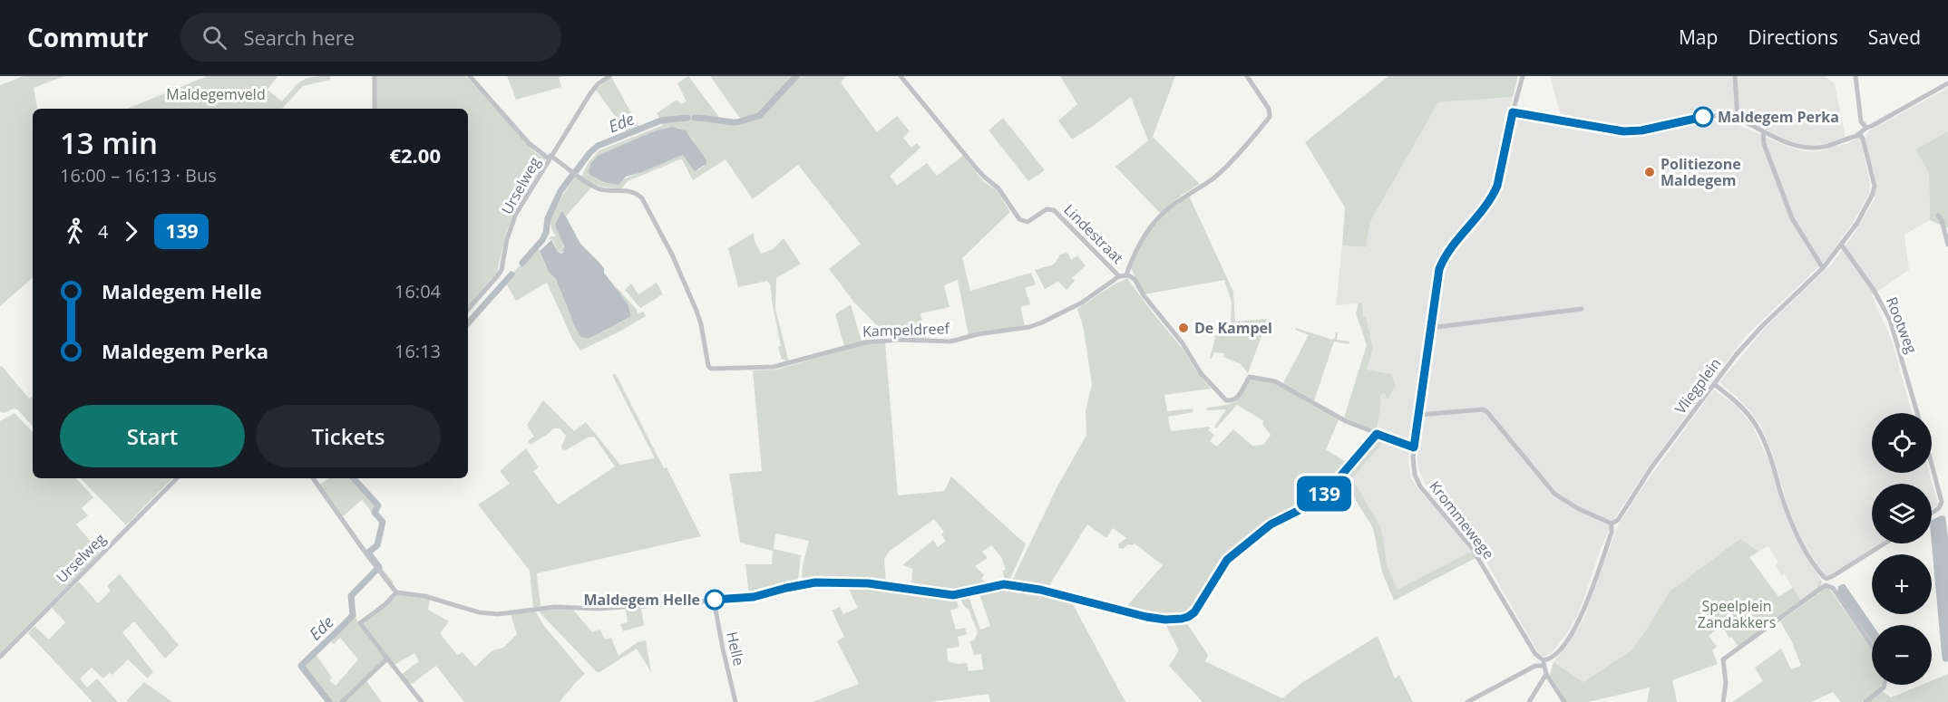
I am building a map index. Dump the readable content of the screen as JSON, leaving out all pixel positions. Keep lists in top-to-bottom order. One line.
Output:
{"streets":{"street":["Urselweg","Lindestraat","Rootweg","Kampeldreef","Vliegplein","Krommewege","Helle"]},"crossings":[["Urselweg","Kampeldreef"],["Lindestraat","Kampeldreef"],["Lindestraat","Krommewege"],["Rootweg","Vliegplein"],["Vliegplein","Krommewege"]],"water":["Ede"],"parks":["Maldegemveld","Speelplein Zandakkers"],"places":["Maldegem Perka","Politiezone Maldegem","De Kampel","Maldegem Helle"],"lines":["bus line 139"],"page":{"header":"Commutr","search":"Search here","nav":["Map","Directions","Saved"],"on_map":"139","heading":["13 min","16:00 – 16:13 · Bus","€2.00"],"legs":["4","139"],"list":[{"name":"Maldegem Helle","value":"16:04"},{"name":"Maldegem Perka","value":"16:13"}],"buttons":["Start","Tickets"],"map_buttons":["+","−"]}}
